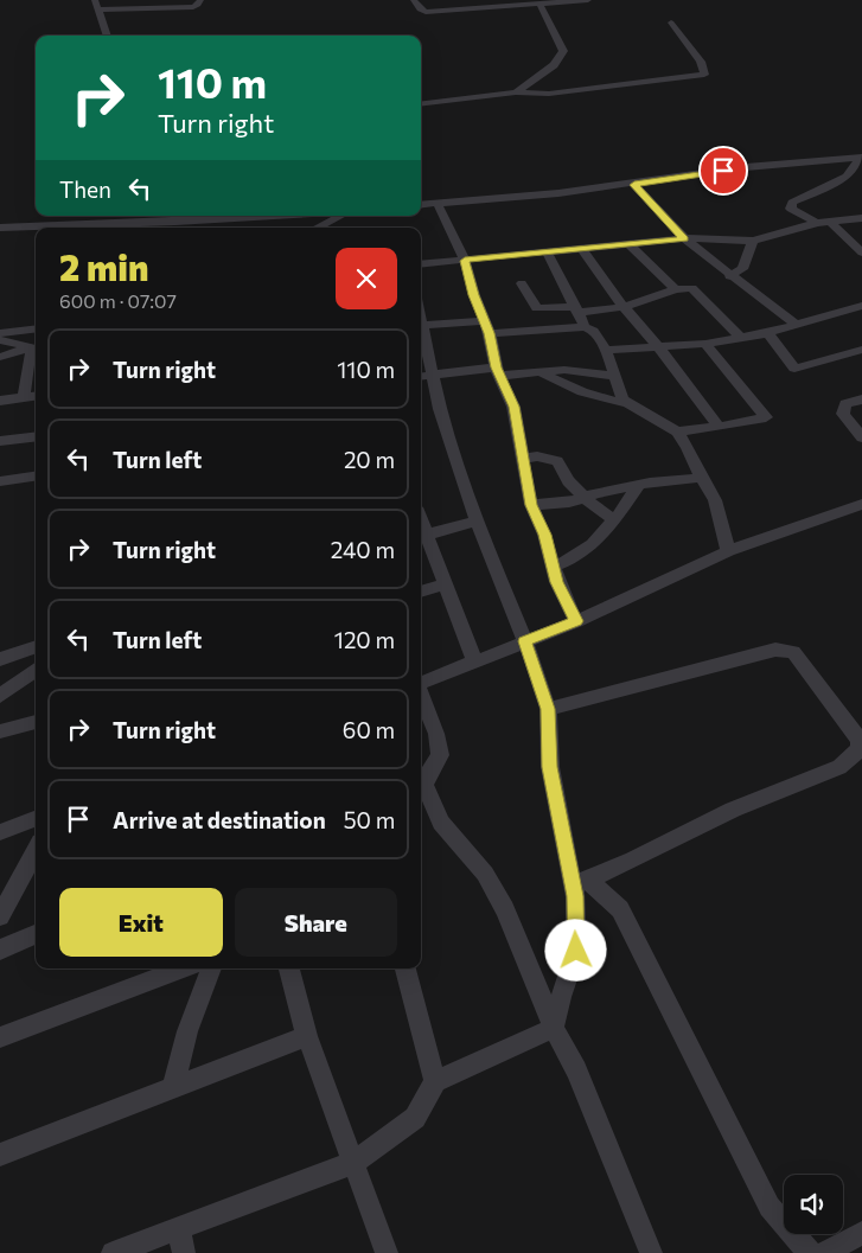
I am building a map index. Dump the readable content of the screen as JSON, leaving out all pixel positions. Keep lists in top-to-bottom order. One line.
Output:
{"page":{"turn":["110 m","Turn right"],"then":"Then","heading":["2 min","600 m · 07:07"],"list":[{"name":"Turn right","value":"110 m"},{"name":"Turn left","value":"20 m"},{"name":"Turn right","value":"240 m"},{"name":"Turn left","value":"120 m"},{"name":"Turn right","value":"60 m"},{"name":"Arrive at destination","value":"50 m"}],"buttons":["Exit","Share"]}}
